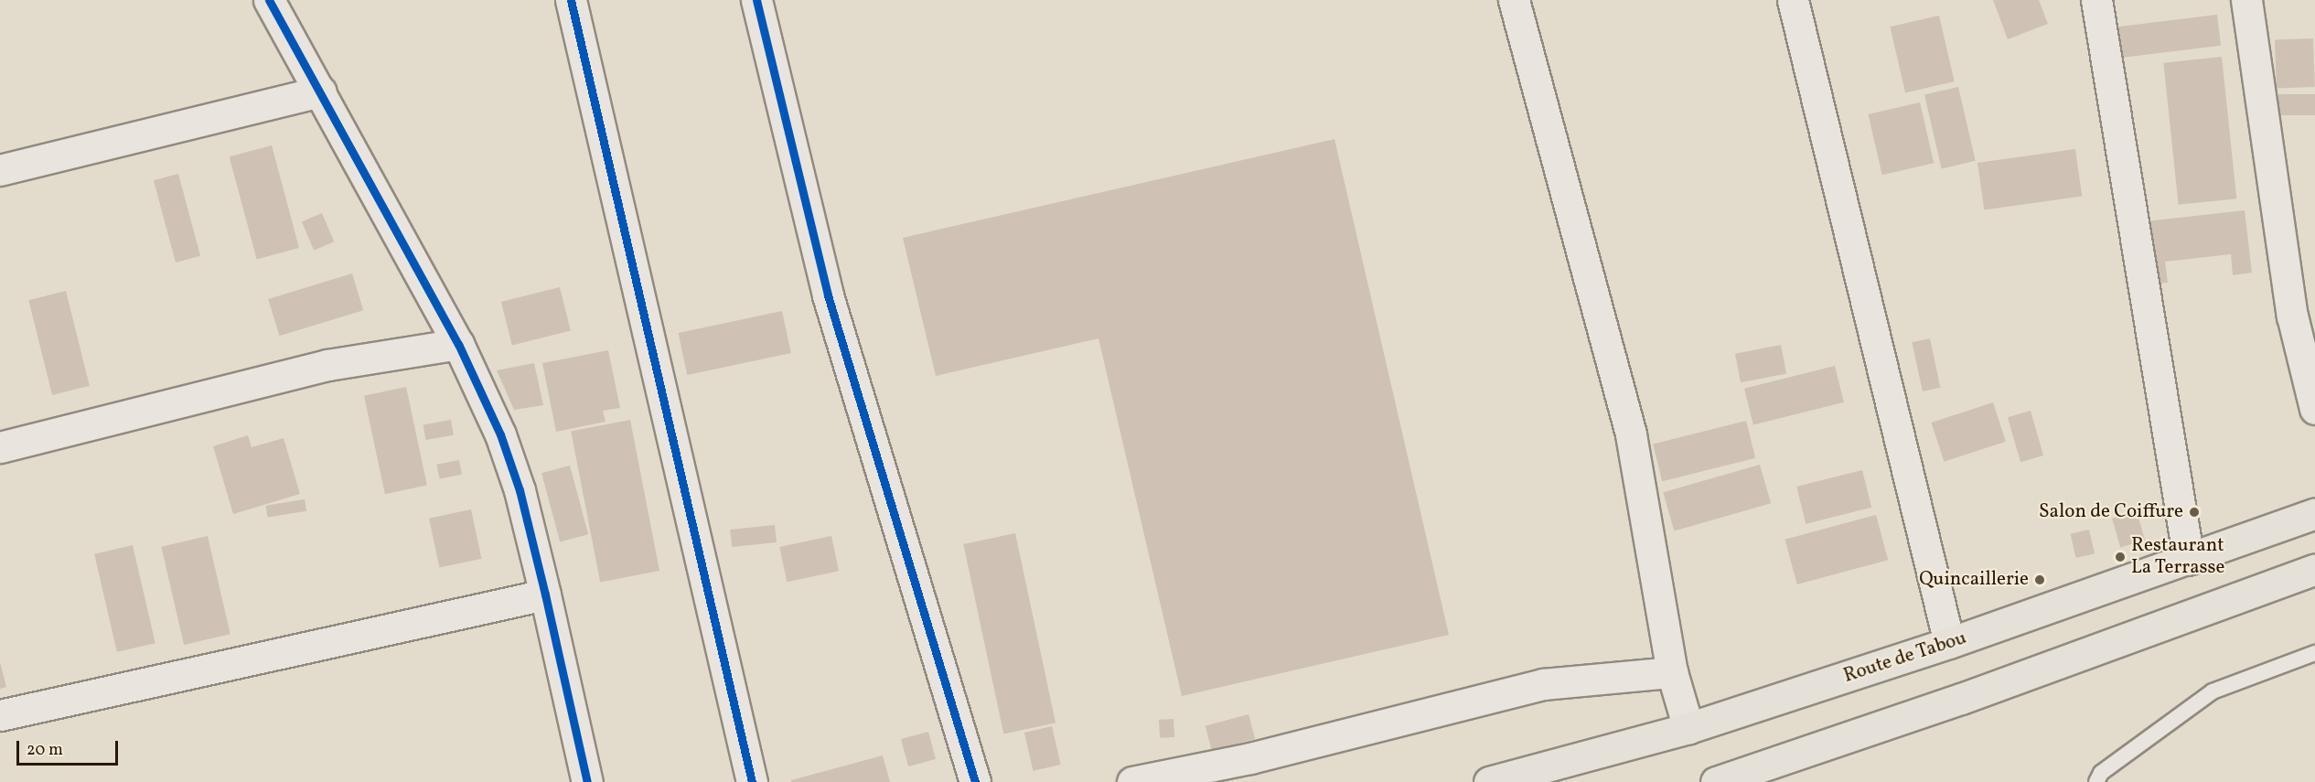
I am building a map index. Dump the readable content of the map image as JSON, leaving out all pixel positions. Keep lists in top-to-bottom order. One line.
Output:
{"streets":{"main road":["Route de Tabou"]},"places":["Salon de Coiffure","Restaurant La Terrasse","Quincaillerie"],"scale_bar":"20 m"}
